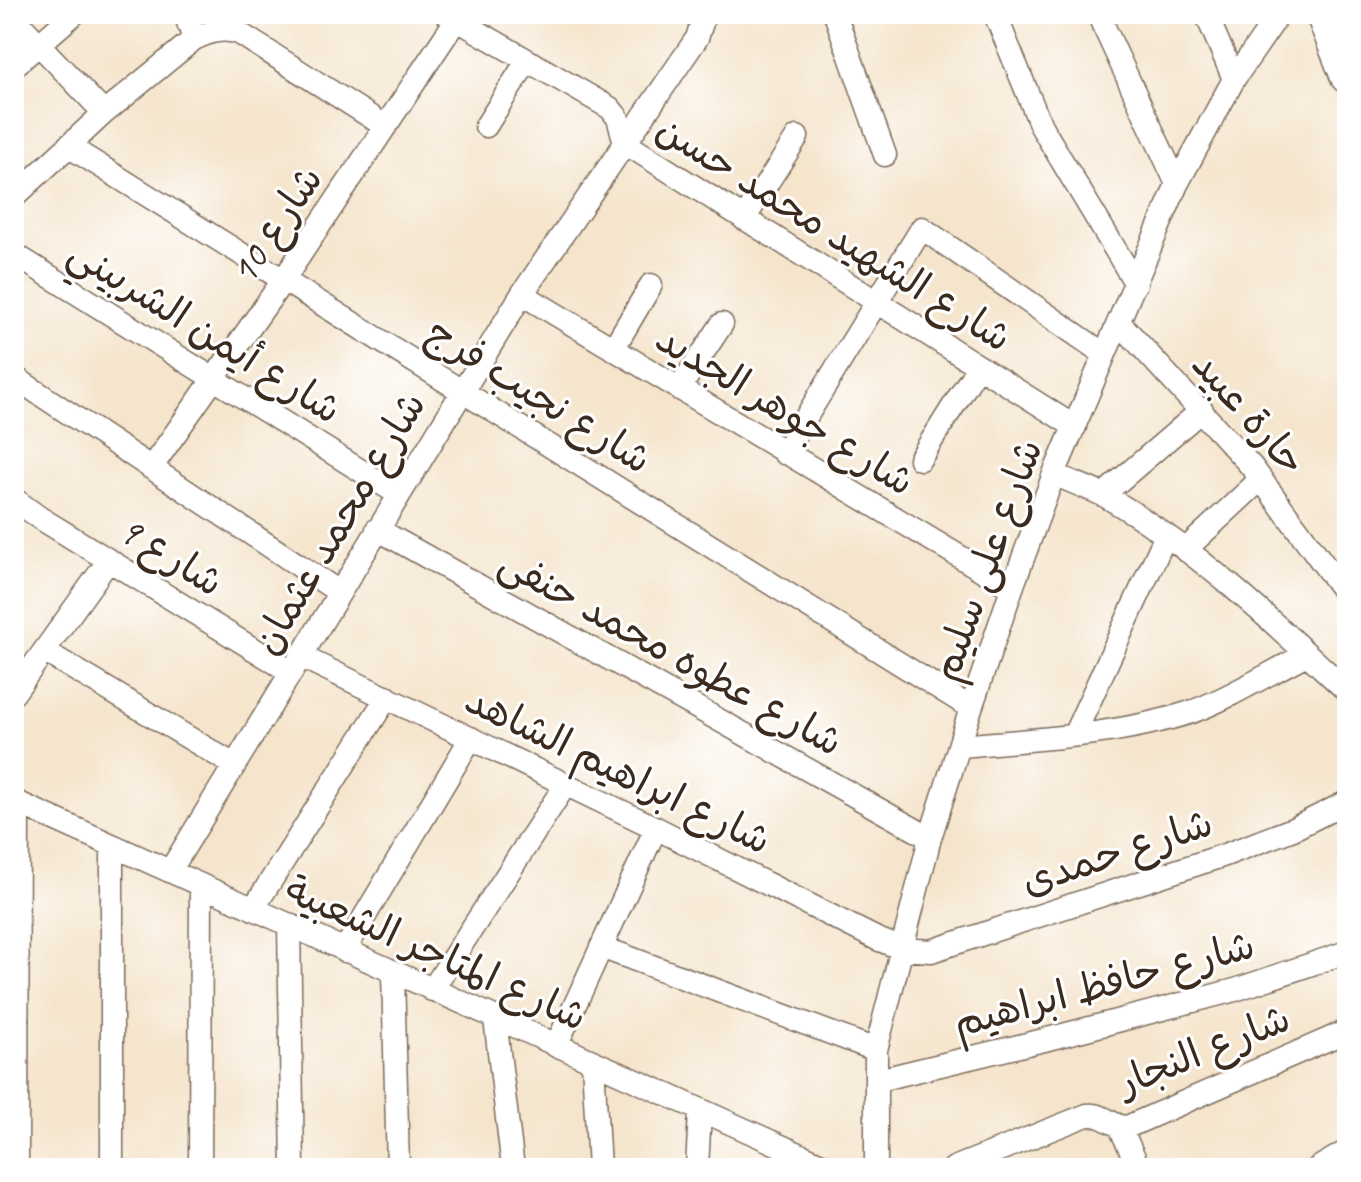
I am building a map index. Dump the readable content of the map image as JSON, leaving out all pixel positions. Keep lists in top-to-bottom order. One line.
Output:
{"streets":{"street":["شارع 10","شارع الشهيد محمد حسن","شارع أيمن الشربيني","شارع نجيب فرج","شارع جوهر الجديد","حارة عبيد","شارع محمد عثمان","شارع 9","شارع على سليم","شارع عطوه محمد حنفى","شارع ابراهيم الشاهد","شارع حمدى","شارع المتاجر الشعبية","شارع حافظ ابراهيم","شارع النجار"]},"crossings":[["شارع 10","شارع الشهيد محمد حسن"],["شارع 10","شارع أيمن الشربيني"],["شارع 10","شارع نجيب فرج"],["شارع الشهيد محمد حسن","شارع محمد عثمان"],["شارع الشهيد محمد حسن","شارع على سليم"],["شارع أيمن الشربيني","شارع محمد عثمان"],["شارع نجيب فرج","شارع محمد عثمان"],["شارع نجيب فرج","شارع على سليم"],["شارع جوهر الجديد","شارع محمد عثمان"],["شارع جوهر الجديد","شارع على سليم"],["حارة عبيد","شارع على سليم"],["شارع محمد عثمان","شارع 9"],["شارع محمد عثمان","شارع عطوه محمد حنفى"],["شارع محمد عثمان","شارع ابراهيم الشاهد"],["شارع محمد عثمان","شارع المتاجر الشعبية"],["شارع 9","شارع ابراهيم الشاهد"],["شارع على سليم","شارع عطوه محمد حنفى"],["شارع على سليم","شارع ابراهيم الشاهد"],["شارع على سليم","شارع حمدى"],["شارع على سليم","شارع حافظ ابراهيم"],["شارع ابراهيم الشاهد","شارع حمدى"]]}
